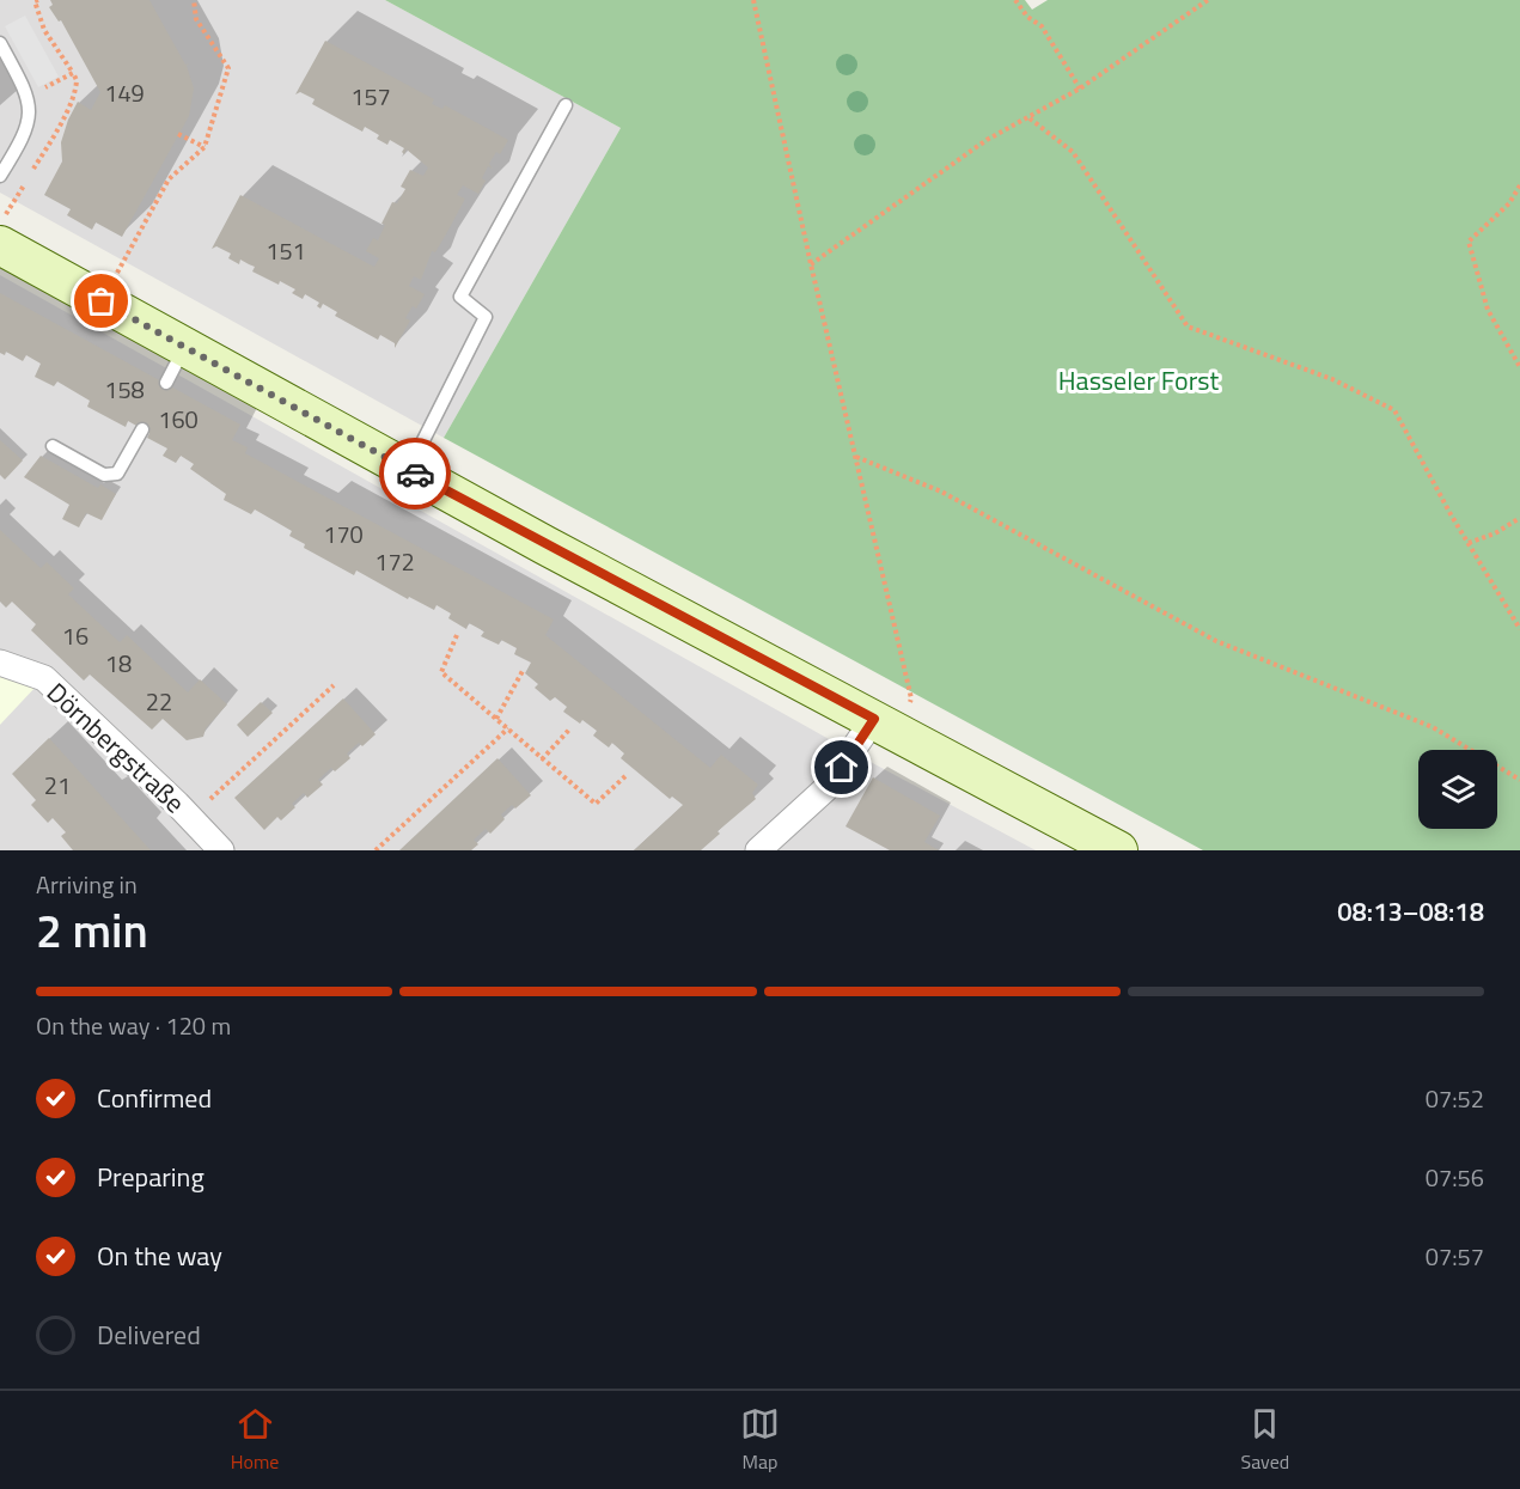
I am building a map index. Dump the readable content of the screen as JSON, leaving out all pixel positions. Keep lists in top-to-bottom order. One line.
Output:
{"streets":{"street":["Dörnbergstraße"]},"parks":["Hasseler Forst"],"house_numbers":["149","157","151","158","160","170","172","16","18","22","21"],"page":{"heading":["2 min","Arriving in","08:13–08:18"],"bar":"On the way · 120 m","list":[["Confirmed","07:52"],["Preparing","07:56"],["On the way","07:57"],"Delivered"],"tabs":["Home","Map","Saved"]}}
